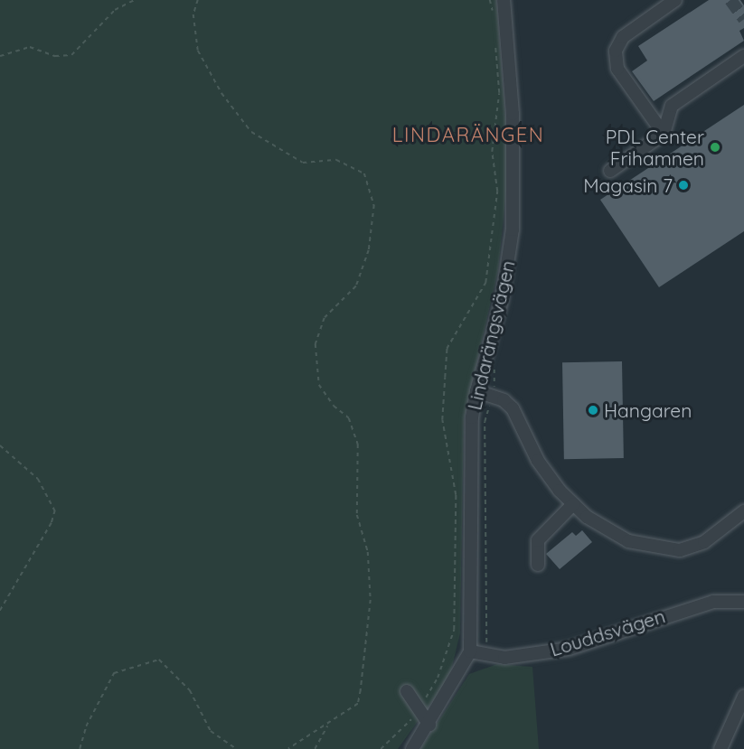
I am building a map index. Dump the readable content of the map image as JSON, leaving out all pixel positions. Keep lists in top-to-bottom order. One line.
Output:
{"streets":{"street":["Lindarängsvägen","Louddsvägen"]},"crossings":[["Lindarängsvägen","Louddsvägen"]],"districts":["LINDARÄNGEN"],"places":["PDL Center Frihamnen","Magasin 7","Hangaren"]}
